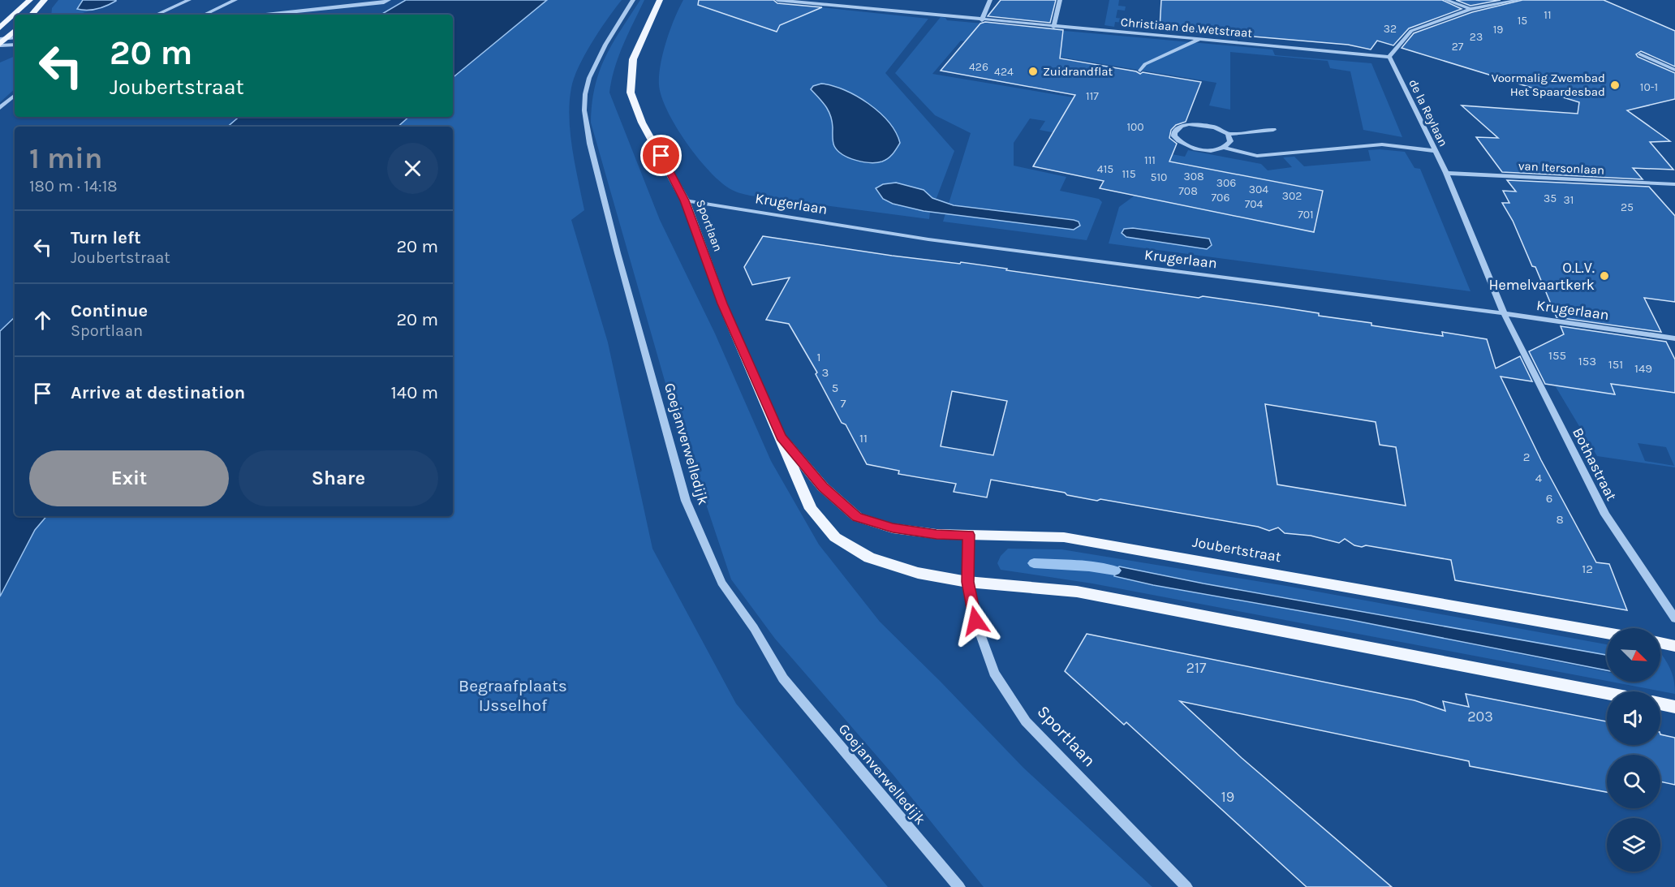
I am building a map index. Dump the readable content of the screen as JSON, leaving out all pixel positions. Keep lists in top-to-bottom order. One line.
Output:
{"streets":{"main road":["Sportlaan","Joubertstraat"],"street":["Christiaan de Wetstraat","de la Reylaan","van Itersonlaan","Krugerlaan","Goejanverwelledijk","Bothastraat"]},"crossings":[["Christiaan de Wetstraat","de la Reylaan"],["de la Reylaan","van Itersonlaan"],["de la Reylaan","Krugerlaan"],["de la Reylaan","Bothastraat"],["Krugerlaan","Sportlaan"],["Krugerlaan","Bothastraat"],["Sportlaan","Joubertstraat"]],"parks":["Begraafplaats IJsselhof"],"places":["Zuidrandflat","Voormalig Zwembad Het Spaardesbad","O.L.V. Hemelvaartkerk"],"house_numbers":["11","15","32","19","23","27","426","424","10-1","117","100","111","415","115","308","510","306","304","708","302","706","35","31","704","25","701","155","1","153","151","149","3","5","7","11","2","4","6","8","12","217","203","19"],"north":"bottom right","page":{"turn":["20 m","Joubertstraat"],"heading":["1 min","180 m · 14:18"],"list":[{"name":"Turn left","note":"Joubertstraat","value":"20 m"},{"name":"Continue","note":"Sportlaan","value":"20 m"},{"name":"Arrive at destination","value":"140 m"}],"buttons":["Exit","Share"]}}
